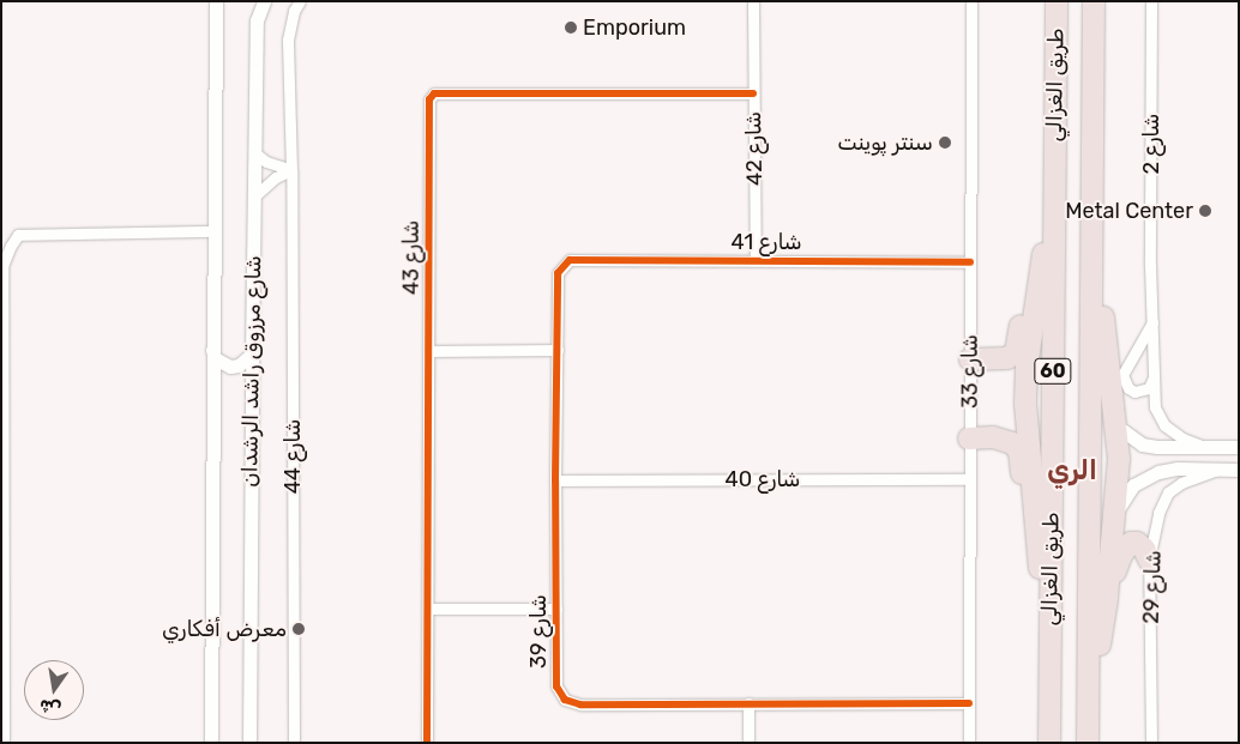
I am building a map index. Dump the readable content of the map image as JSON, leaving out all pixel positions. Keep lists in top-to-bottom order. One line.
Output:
{"streets":{"highway":["طريق الغزالي","60"],"street":["شارع 2","شارع 42","شارع 41","شارع 43","شارع مرزوق راشد الرشدان","شارع 33","شارع 44","شارع 40","شارع 29","شارع 39"]},"crossings":[["شارع 42","شارع 41"],["شارع 42","شارع 43"],["شارع 41","شارع 33"],["شارع 41","شارع 39"],["شارع 43","شارع 39"],["شارع 33","شارع 40"],["شارع 33","شارع 39"],["شارع 40","شارع 39"]],"districts":["الري"],"places":["Emporium","سنتر پوينت","Metal Center","معرض أفكاري"],"north":"bottom"}
